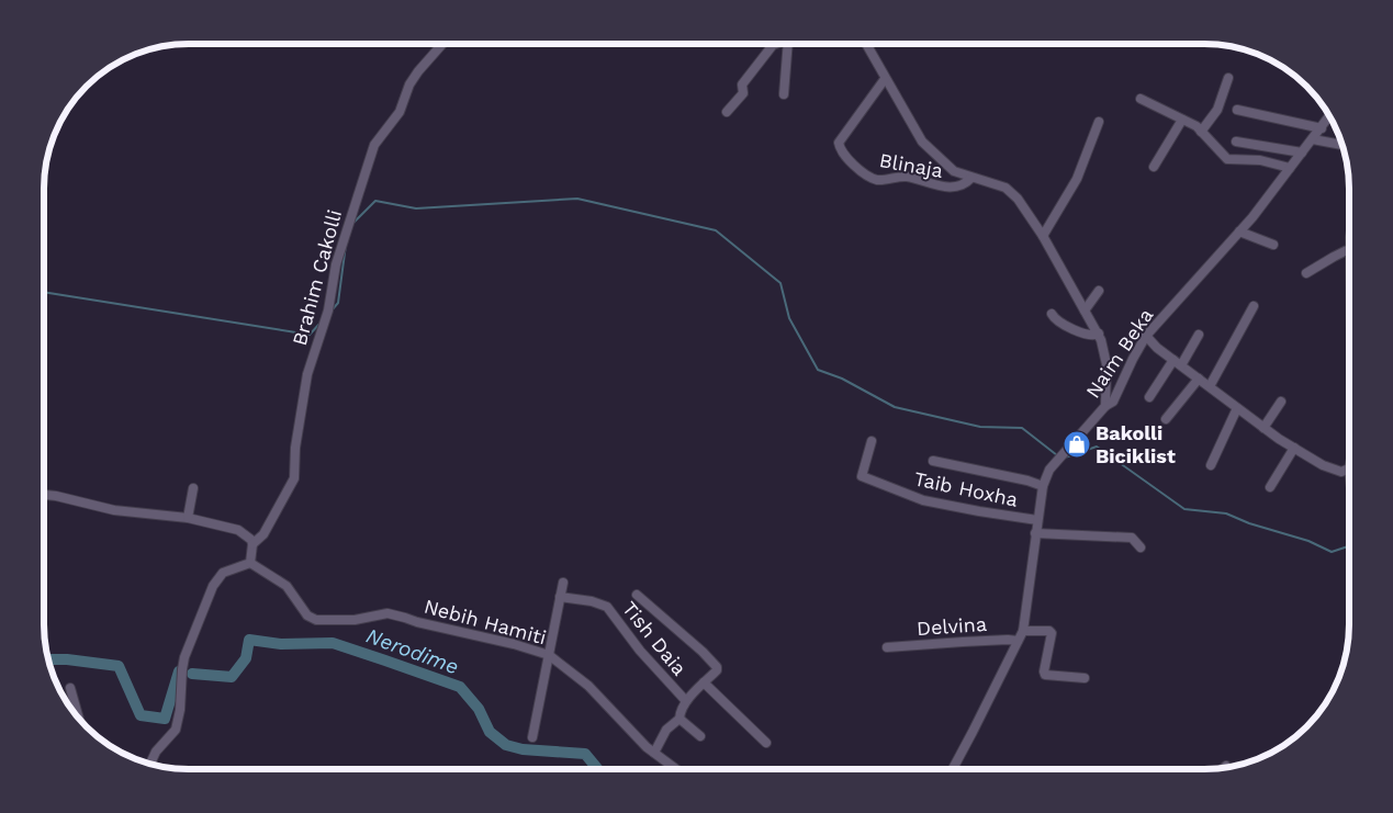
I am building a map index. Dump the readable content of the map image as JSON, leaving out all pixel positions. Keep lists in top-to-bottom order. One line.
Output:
{"streets":{"street":["Blinaja","Brahim Cakolli","Naim Beka","Taib Hoxha","Nebih Hamiti","Delvina","Tish Daia"]},"crossings":[["Naim Beka","Taib Hoxha"],["Naim Beka","Delvina"]],"water":["Nerodime"],"places":{"shop":["Bakolli Biciklist"]}}
